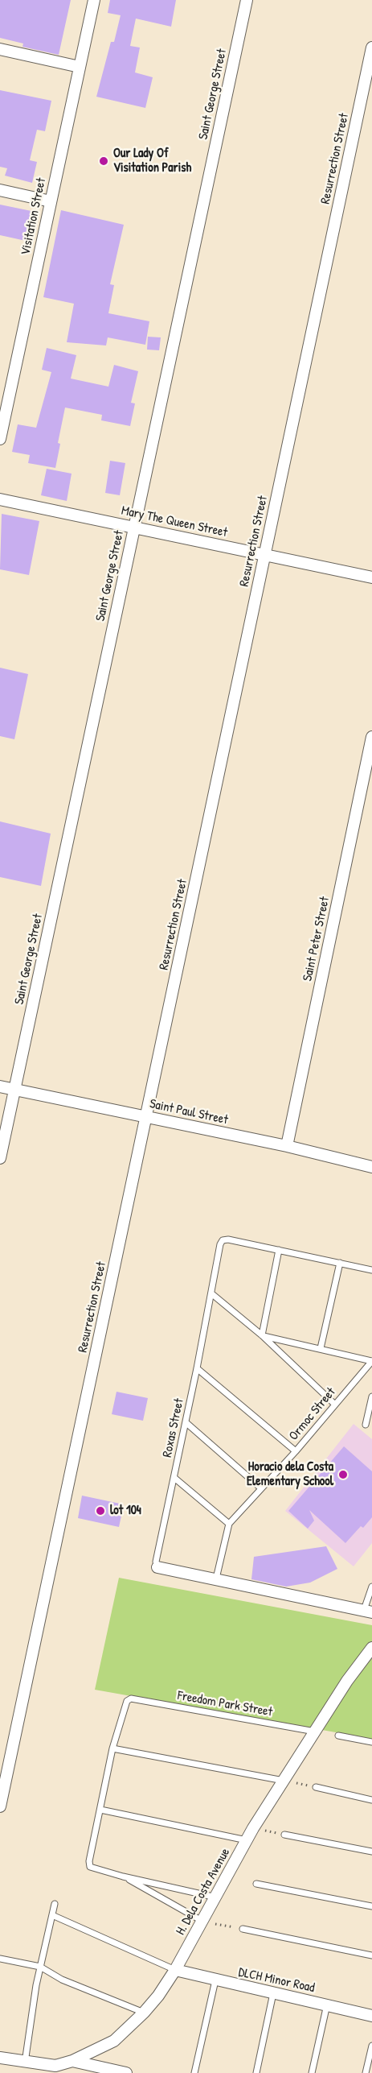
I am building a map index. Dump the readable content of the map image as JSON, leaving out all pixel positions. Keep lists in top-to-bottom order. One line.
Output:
{"streets":{"street":["Saint George Street","Resurrection Street","Visitation Street","Mary The Queen Street","Saint Peter Street","Saint Paul Street","H. Dela Costa Avenue","DLCH Minor Road"],"lane":["Ormoc Street","Roxas Street","Freedom Park Street"]},"crossings":[["Saint George Street","Mary The Queen Street"],["Saint George Street","Saint Paul Street"],["Resurrection Street","Mary The Queen Street"],["Resurrection Street","Saint Paul Street"],["Saint Peter Street","Saint Paul Street"],["Freedom Park Street","H. Dela Costa Avenue"],["H. Dela Costa Avenue","DLCH Minor Road"]],"places":["Our Lady Of Visitation Parish","Horacio dela Costa Elementary School","lot 104"]}
